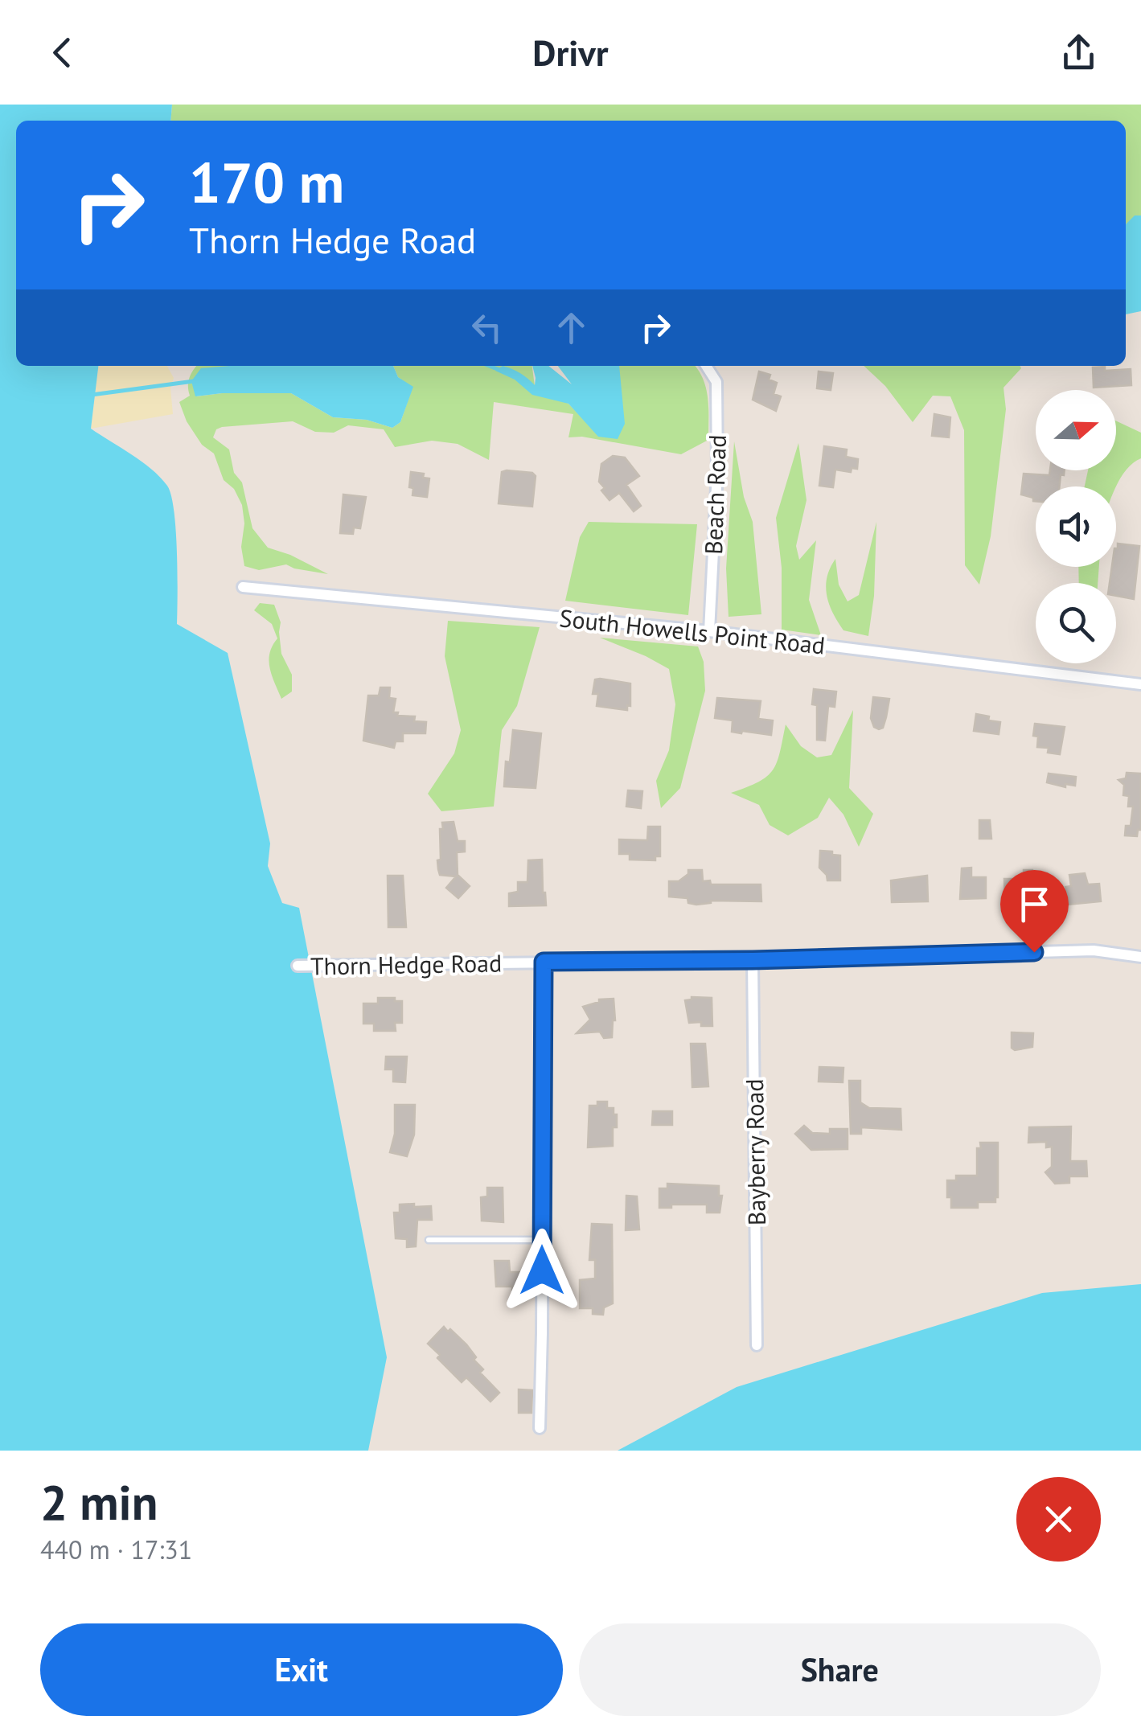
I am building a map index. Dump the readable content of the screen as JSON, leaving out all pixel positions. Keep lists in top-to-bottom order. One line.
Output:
{"streets":{"street":["Beach Road","South Howells Point Road","Thorn Hedge Road","Bayberry Road"]},"crossings":[["Beach Road","South Howells Point Road"],["Thorn Hedge Road","Bayberry Road"]],"north":"right","page":{"header":"Drivr","turn":["170 m","Thorn Hedge Road"],"heading":["2 min","440 m · 17:31"],"buttons":["Exit","Share"]}}
